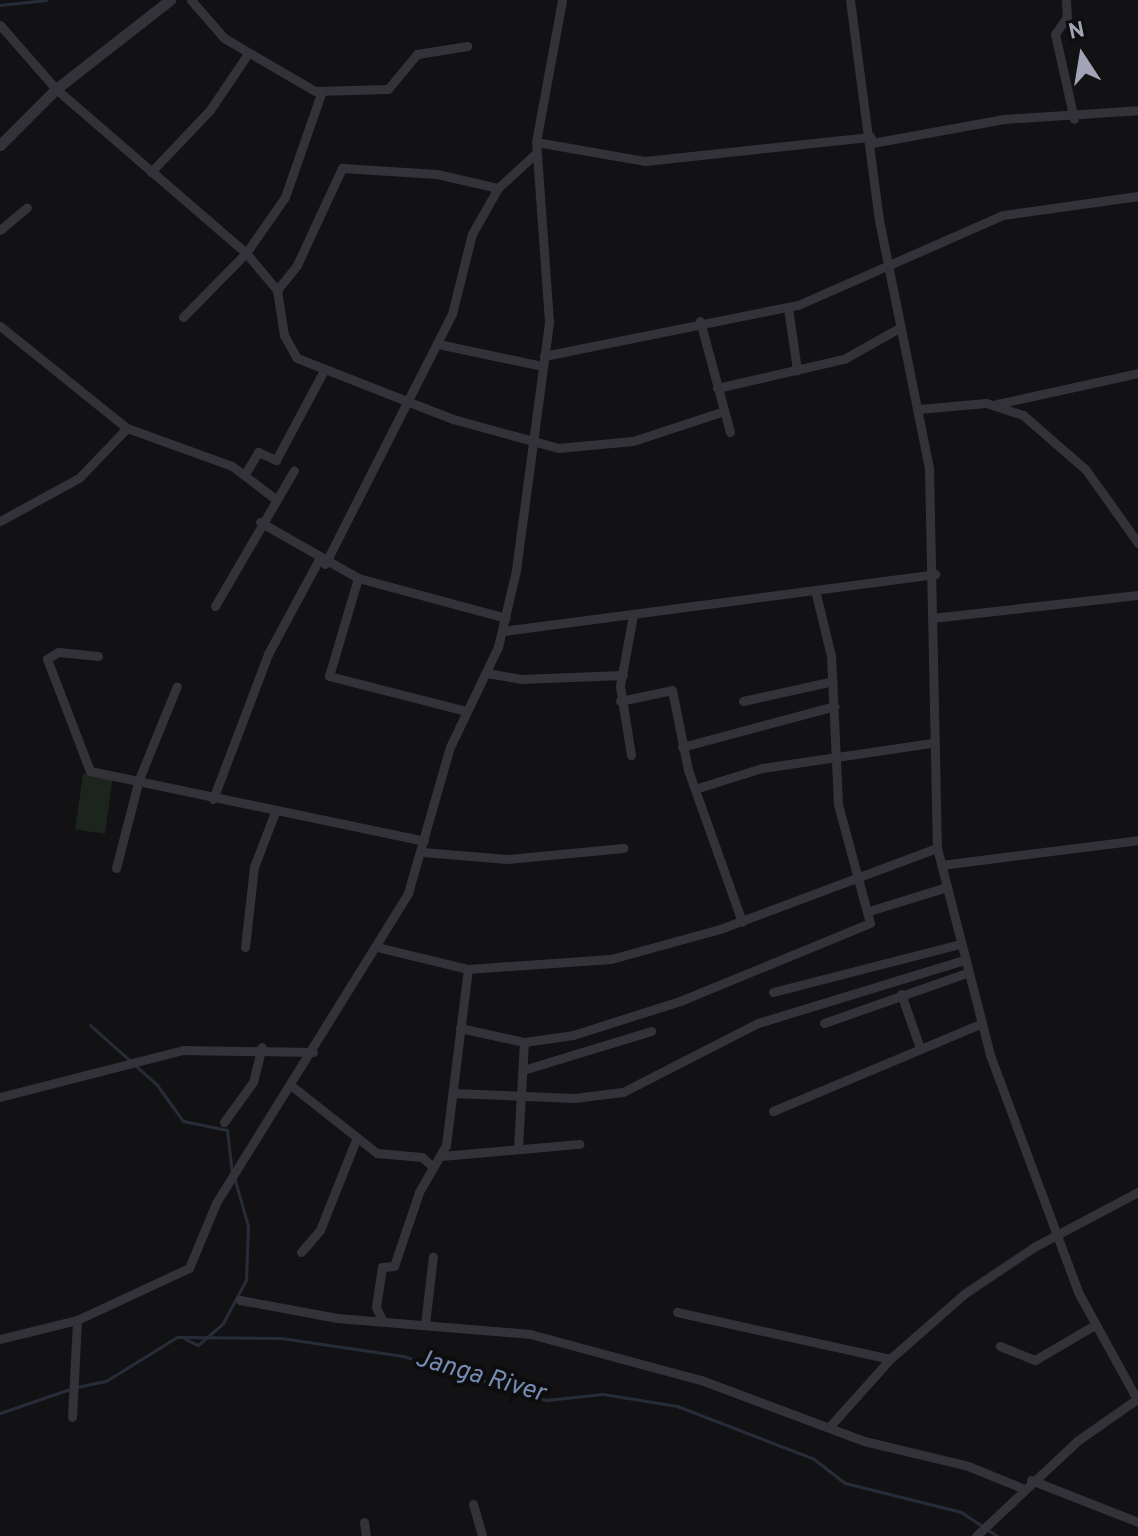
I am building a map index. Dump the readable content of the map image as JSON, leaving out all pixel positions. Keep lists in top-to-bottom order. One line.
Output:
{"water":["Janga River"],"north":"top"}
